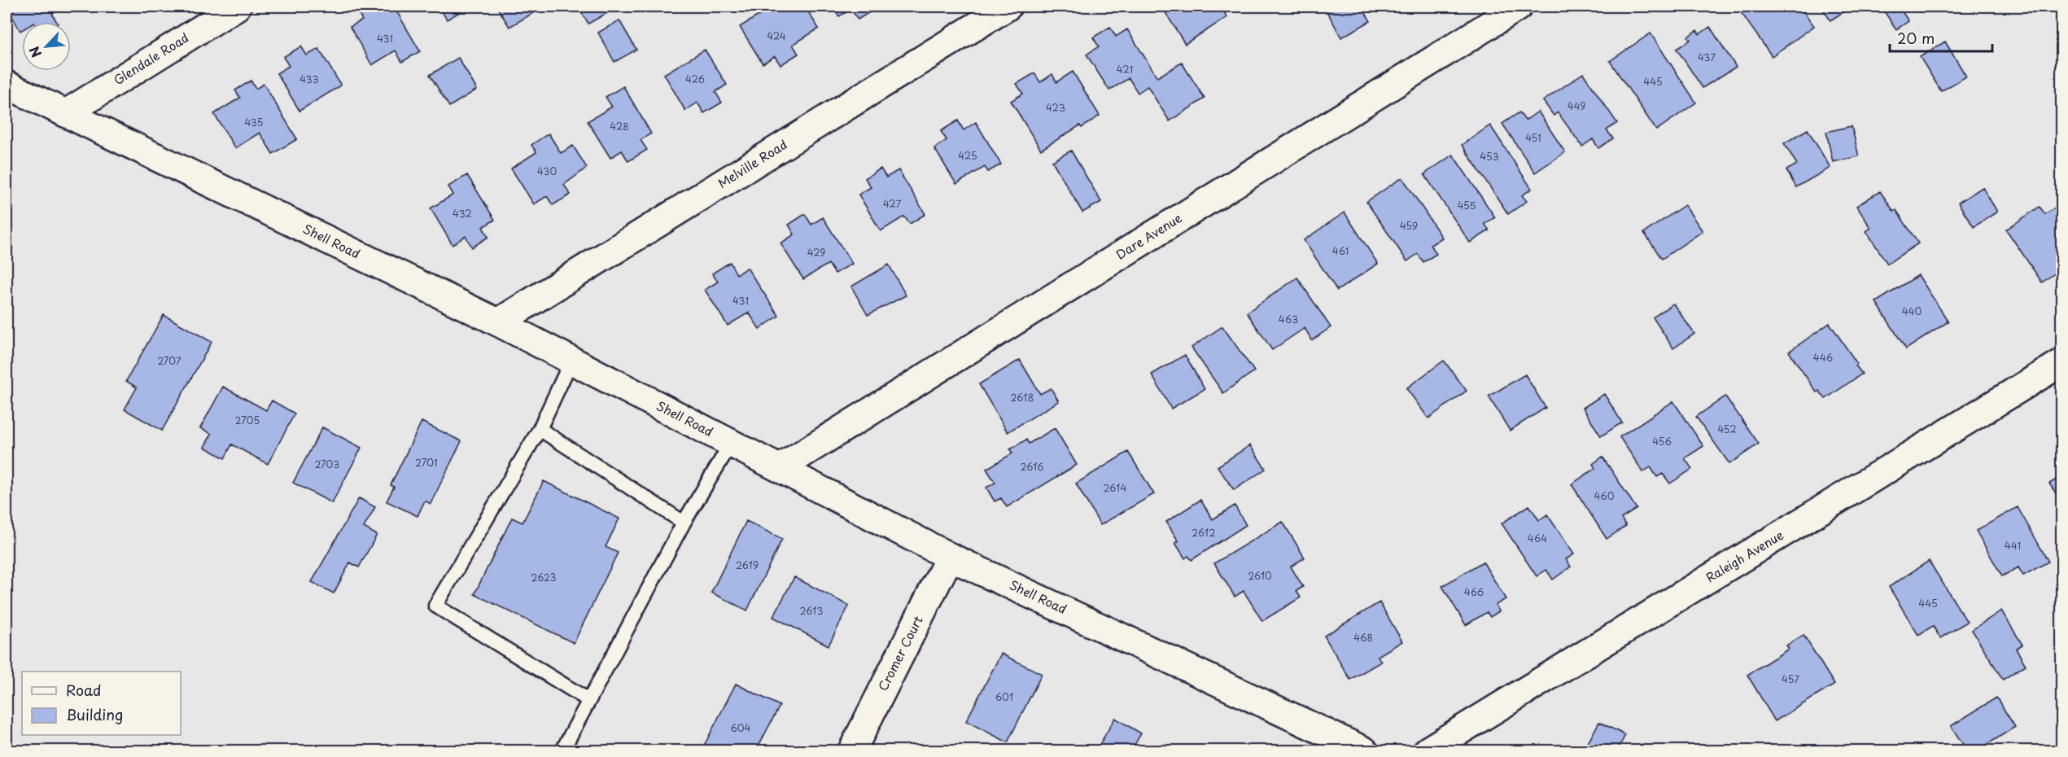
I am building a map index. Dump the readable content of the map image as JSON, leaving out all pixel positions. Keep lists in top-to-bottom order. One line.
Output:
{"streets":{"street":["Glendale Road","Melville Road","Dare Avenue","Shell Road","Raleigh Avenue","Cromer Court"]},"crossings":[["Glendale Road","Shell Road"],["Melville Road","Shell Road"],["Dare Avenue","Shell Road"],["Shell Road","Cromer Court"]],"house_numbers":["424","431","437","421","433","426","445","449","423","435","428","451","425","453","430","427","455","432","459","461","429","431","440","463","446","2707","2618","2705","452","456","2701","2703","2616","2614","460","2612","464","441","2619","2610","2623","466","445","2613","468","457","601","604"],"legend":["Road","Building"],"scale_bar":"20 m","north":"bottom left"}
